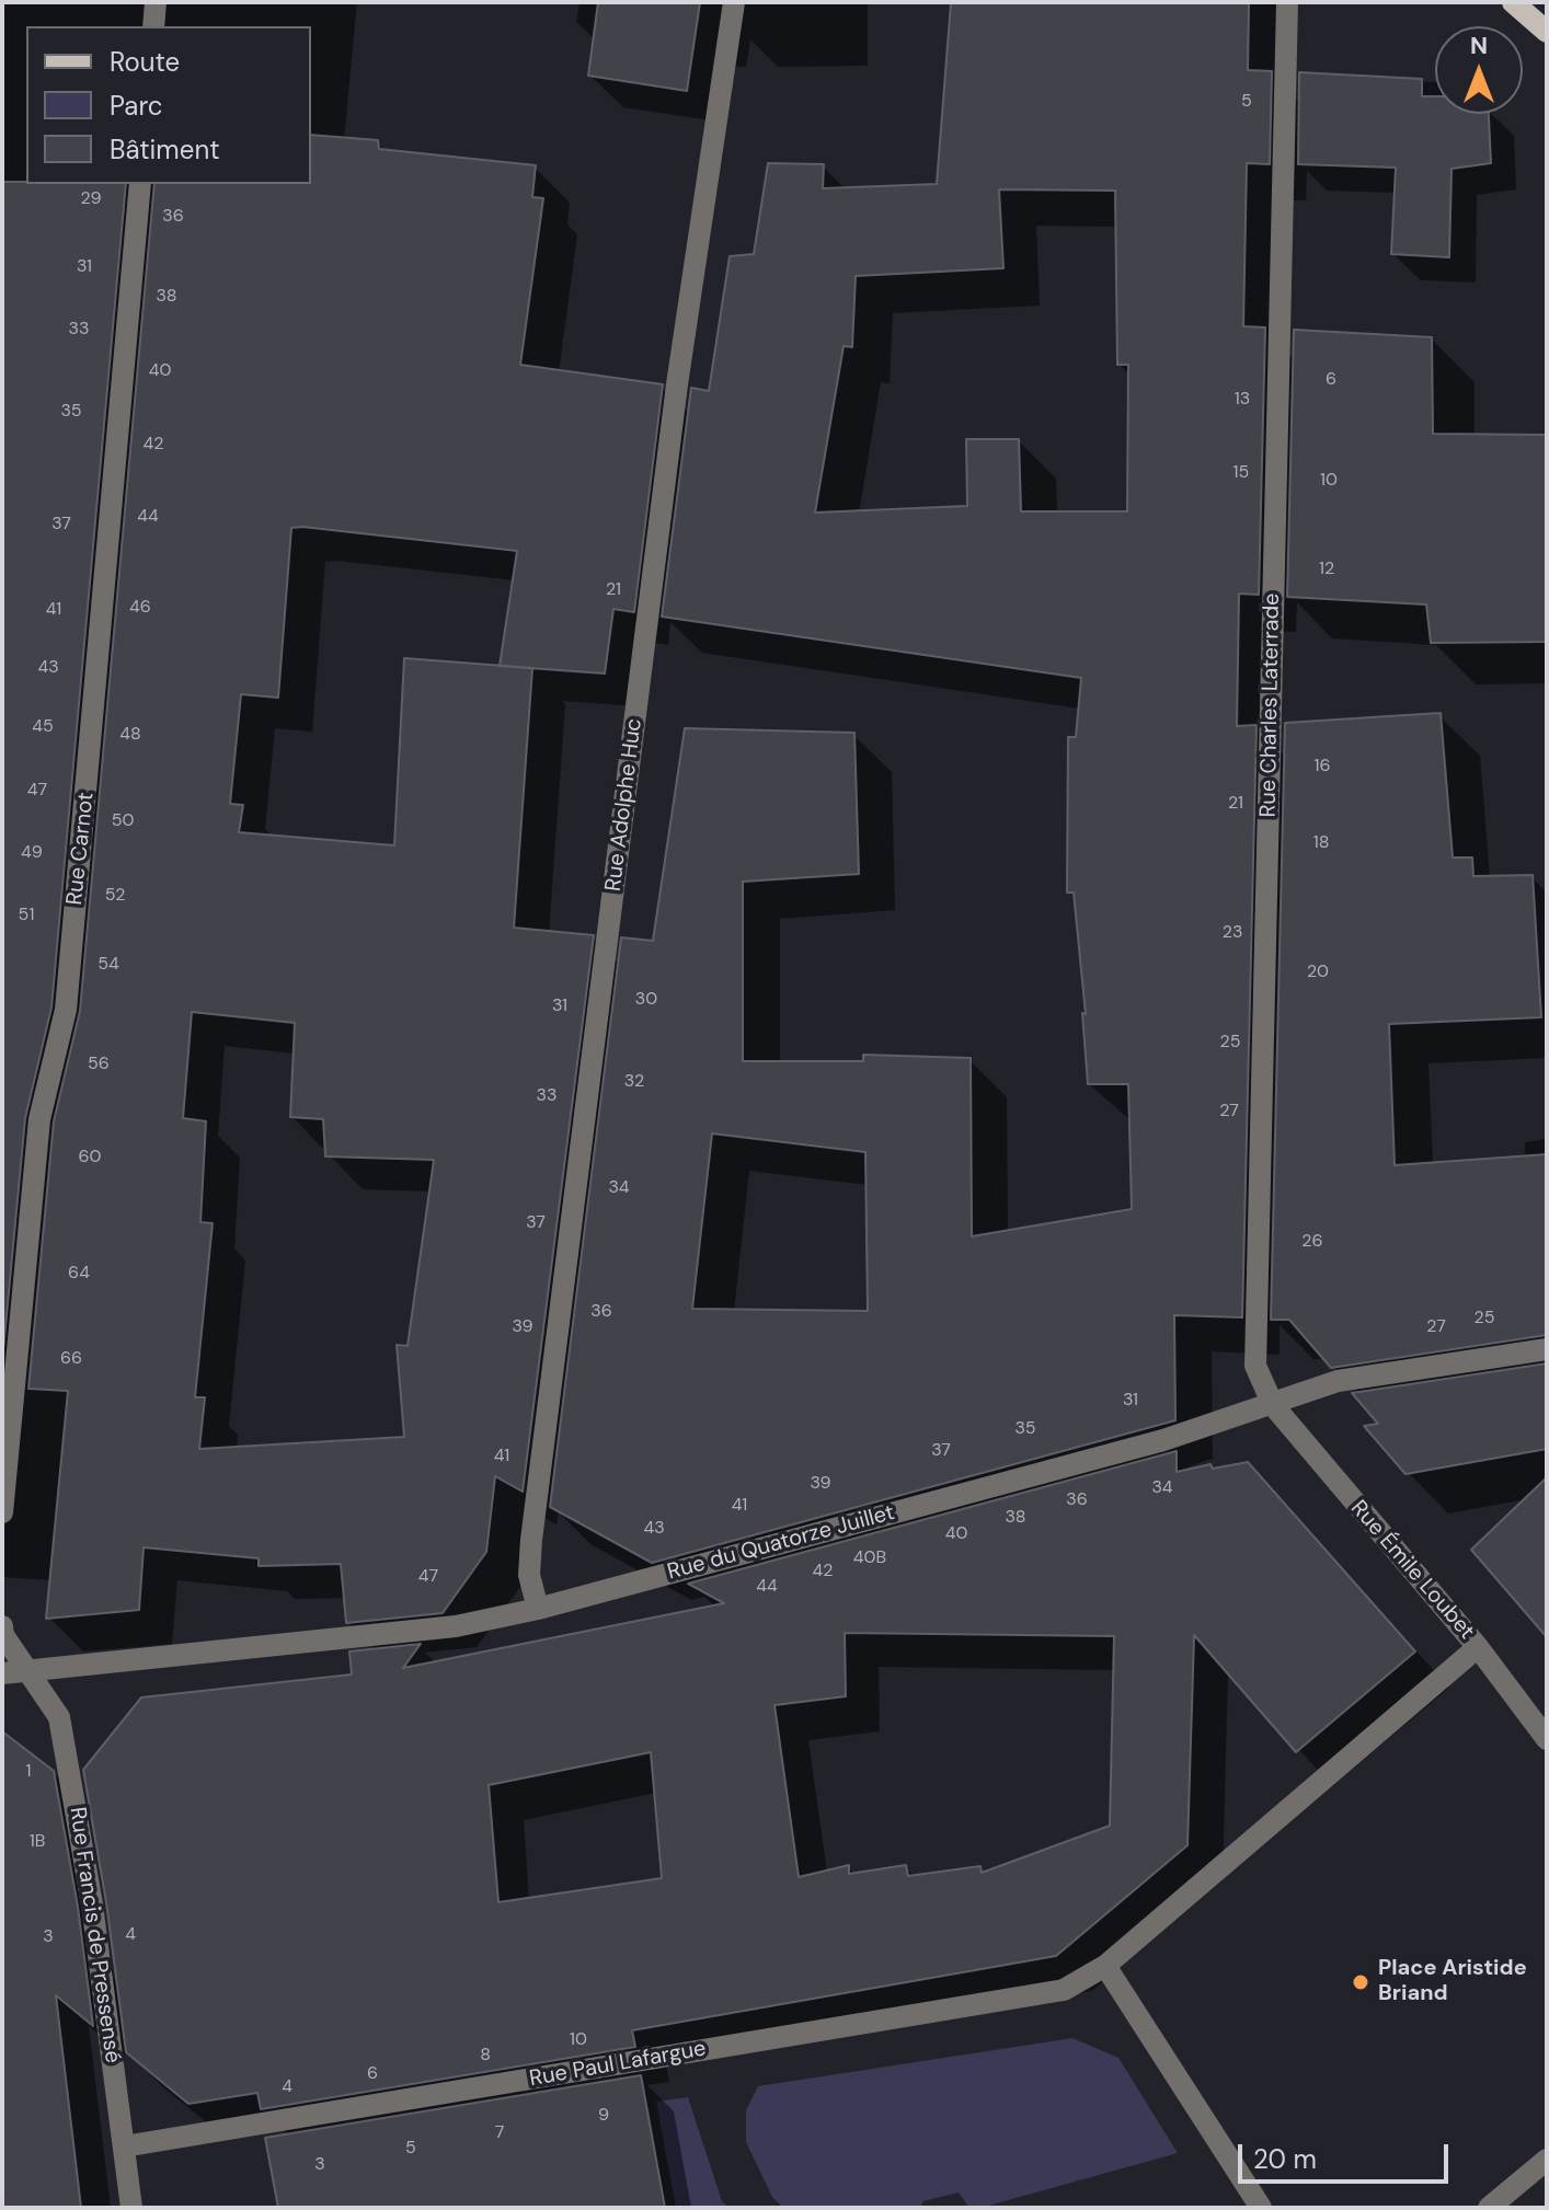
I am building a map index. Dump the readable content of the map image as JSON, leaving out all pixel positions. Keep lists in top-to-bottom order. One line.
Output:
{"streets":{"street":["Rue Charles Laterrade","Rue Adolphe Huc","Rue Carnot","Rue du Quatorze Juillet","Rue Émile Loubet","Rue Francis de Pressensé","Rue Paul Lafargue"]},"crossings":[["Rue Charles Laterrade","Rue du Quatorze Juillet"],["Rue Charles Laterrade","Rue Émile Loubet"],["Rue Adolphe Huc","Rue du Quatorze Juillet"],["Rue du Quatorze Juillet","Rue Émile Loubet"],["Rue du Quatorze Juillet","Rue Francis de Pressensé"],["Rue Francis de Pressensé","Rue Paul Lafargue"]],"places":["Place Aristide Briand"],"house_numbers":["5","29","36","31","38","33","40","6","13","35","42","15","10","44","37","12","21","46","41","43","45","48","16","47","21","50","18","49","52","51","23","54","20","30","31","25","56","32","33","27","60","34","37","26","64","36","25","39","27","66","31","35","37","41","39","34","36","41","38","43","40","40B","42","47","44","1","1B","4","3","10","8","6","4","9","7","5","3"],"legend":["Route","Parc","Bâtiment"],"scale_bar":"20 m","north":"top"}
